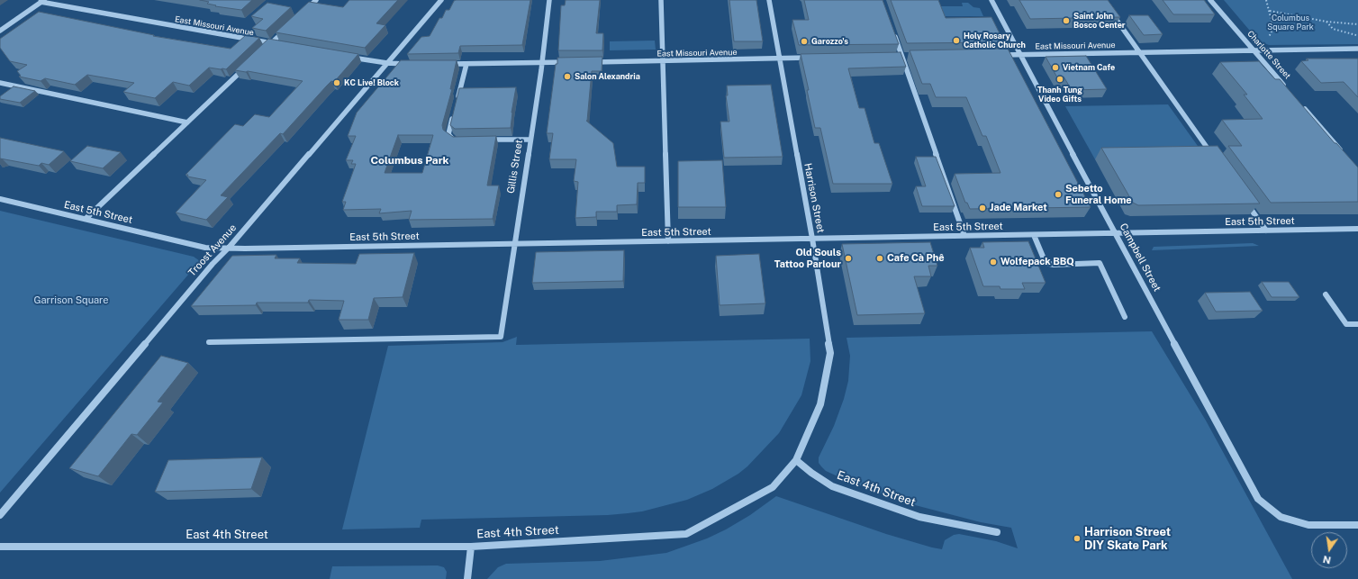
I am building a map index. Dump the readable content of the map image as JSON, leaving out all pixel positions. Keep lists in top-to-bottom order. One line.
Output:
{"streets":{"street":["East Missouri Avenue","Charlotte Street","Gillis Street","Harrison Street","East 5th Street","Troost Avenue","Campbell Street","East 4th Street"]},"crossings":[["East Missouri Avenue","Charlotte Street"],["East Missouri Avenue","Harrison Street"],["East Missouri Avenue","Campbell Street"],["Gillis Street","East 5th Street"],["Harrison Street","East 5th Street"],["Harrison Street","East 4th Street"],["East 5th Street","Troost Avenue"],["East 5th Street","Campbell Street"]],"districts":["Columbus Park"],"parks":["Columbus Square Park","Garrison Square"],"places":["Saint John Bosco Center","Holy Rosary Catholic Church","Garozzo's","Vietnam Cafe","Salon Alexandria","Thanh Tung Video Gifts","KC Live! Block","Sebetto Funeral Home","Jade Market","Old Souls Tattoo Parlour","Cafe Cà Phê","Wolfepack BBQ","Harrison Street DIY Skate Park"],"north":"bottom"}
